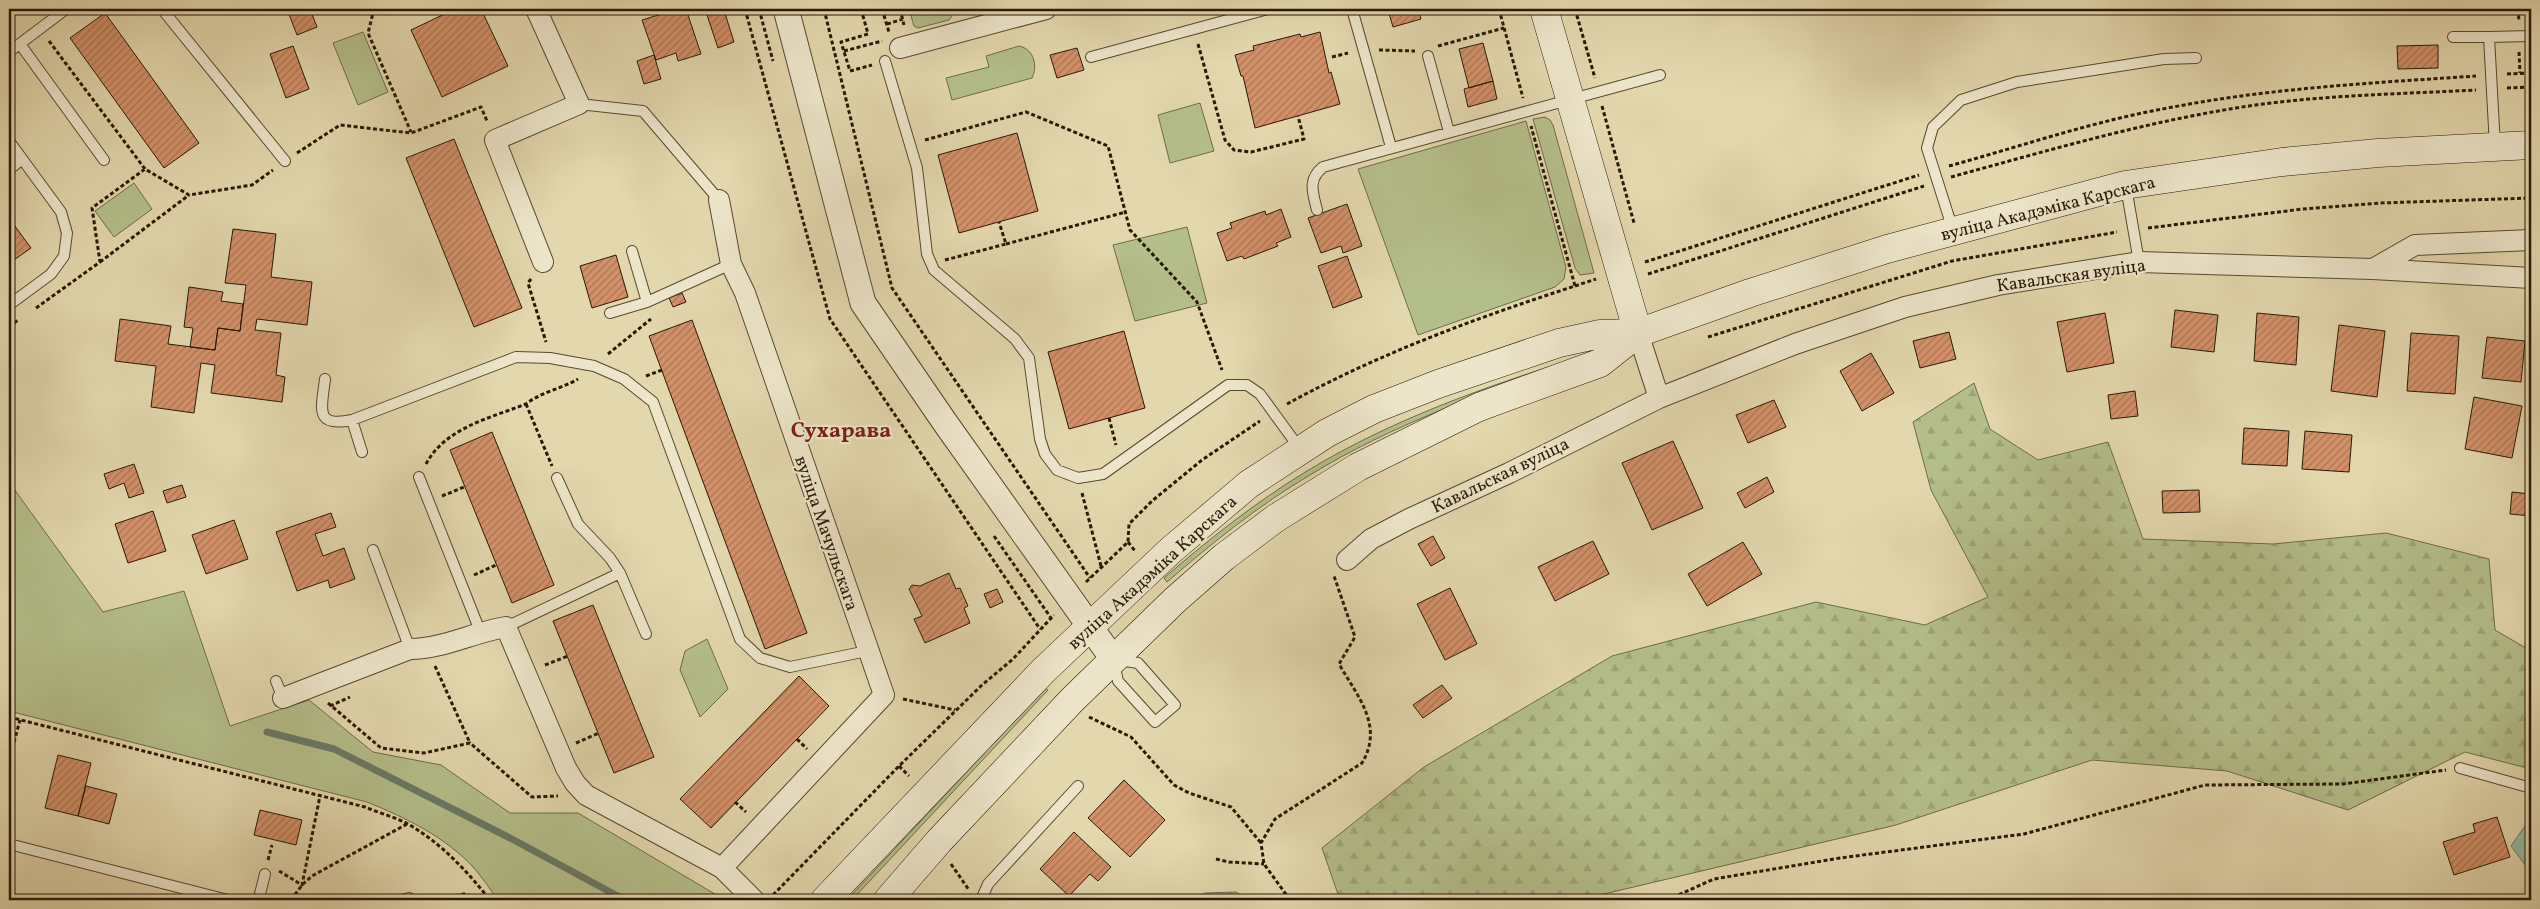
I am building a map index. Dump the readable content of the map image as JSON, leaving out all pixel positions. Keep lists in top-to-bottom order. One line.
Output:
{"streets":{"main road":["вуліца Акадэміка Карскага"],"street":["Кавальская вуліца","вуліца Мачульскага"]},"districts":["Сухарава"]}
